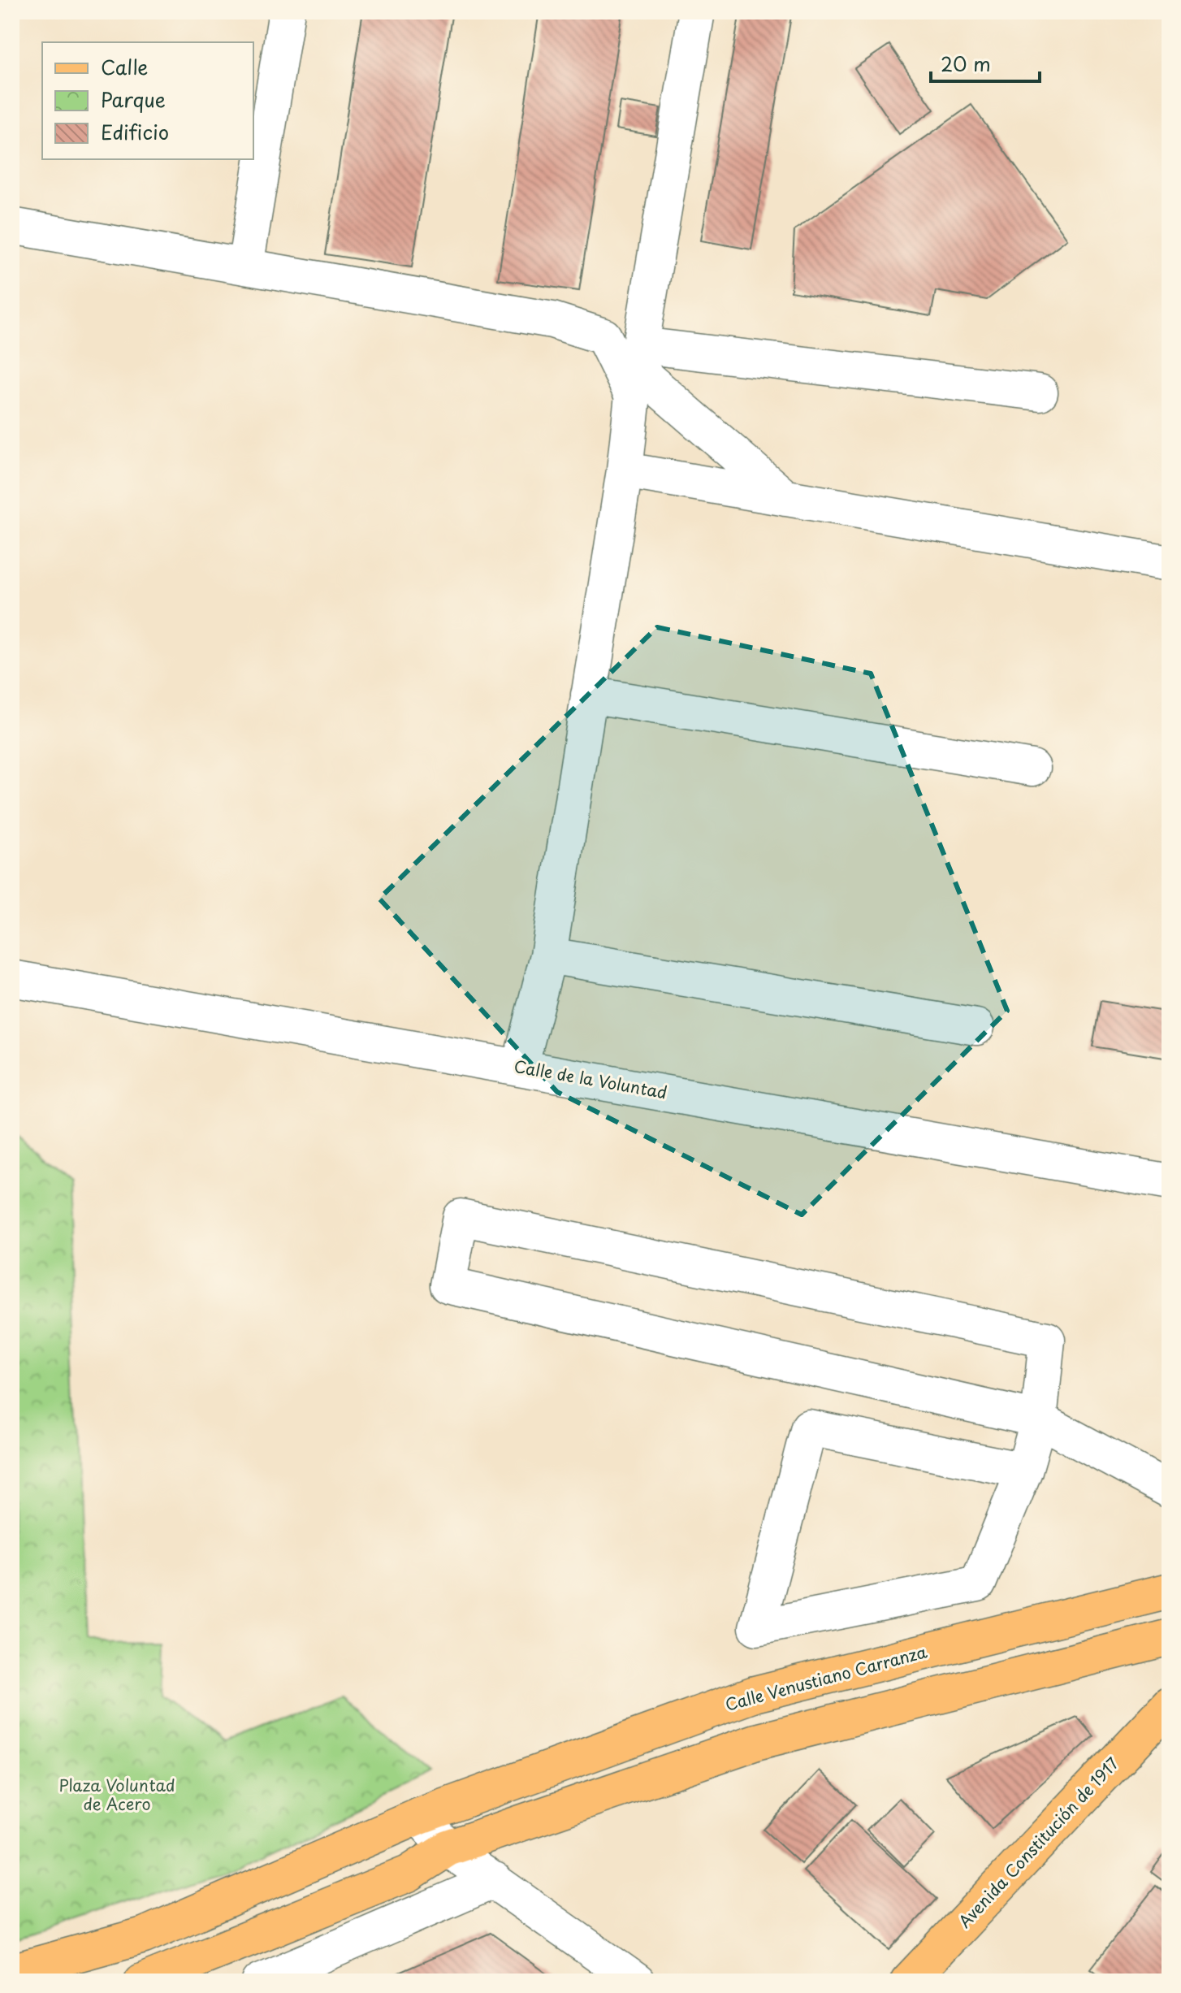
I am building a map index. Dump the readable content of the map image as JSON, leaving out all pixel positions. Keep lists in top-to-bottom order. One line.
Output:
{"streets":{"main road":["Calle Venustiano Carranza","Avenida Constitución de 1917"],"street":["Calle de la Voluntad"]},"parks":["Plaza Voluntad de Acero"],"legend":["Calle","Parque","Edificio"],"scale_bar":"20 m"}
